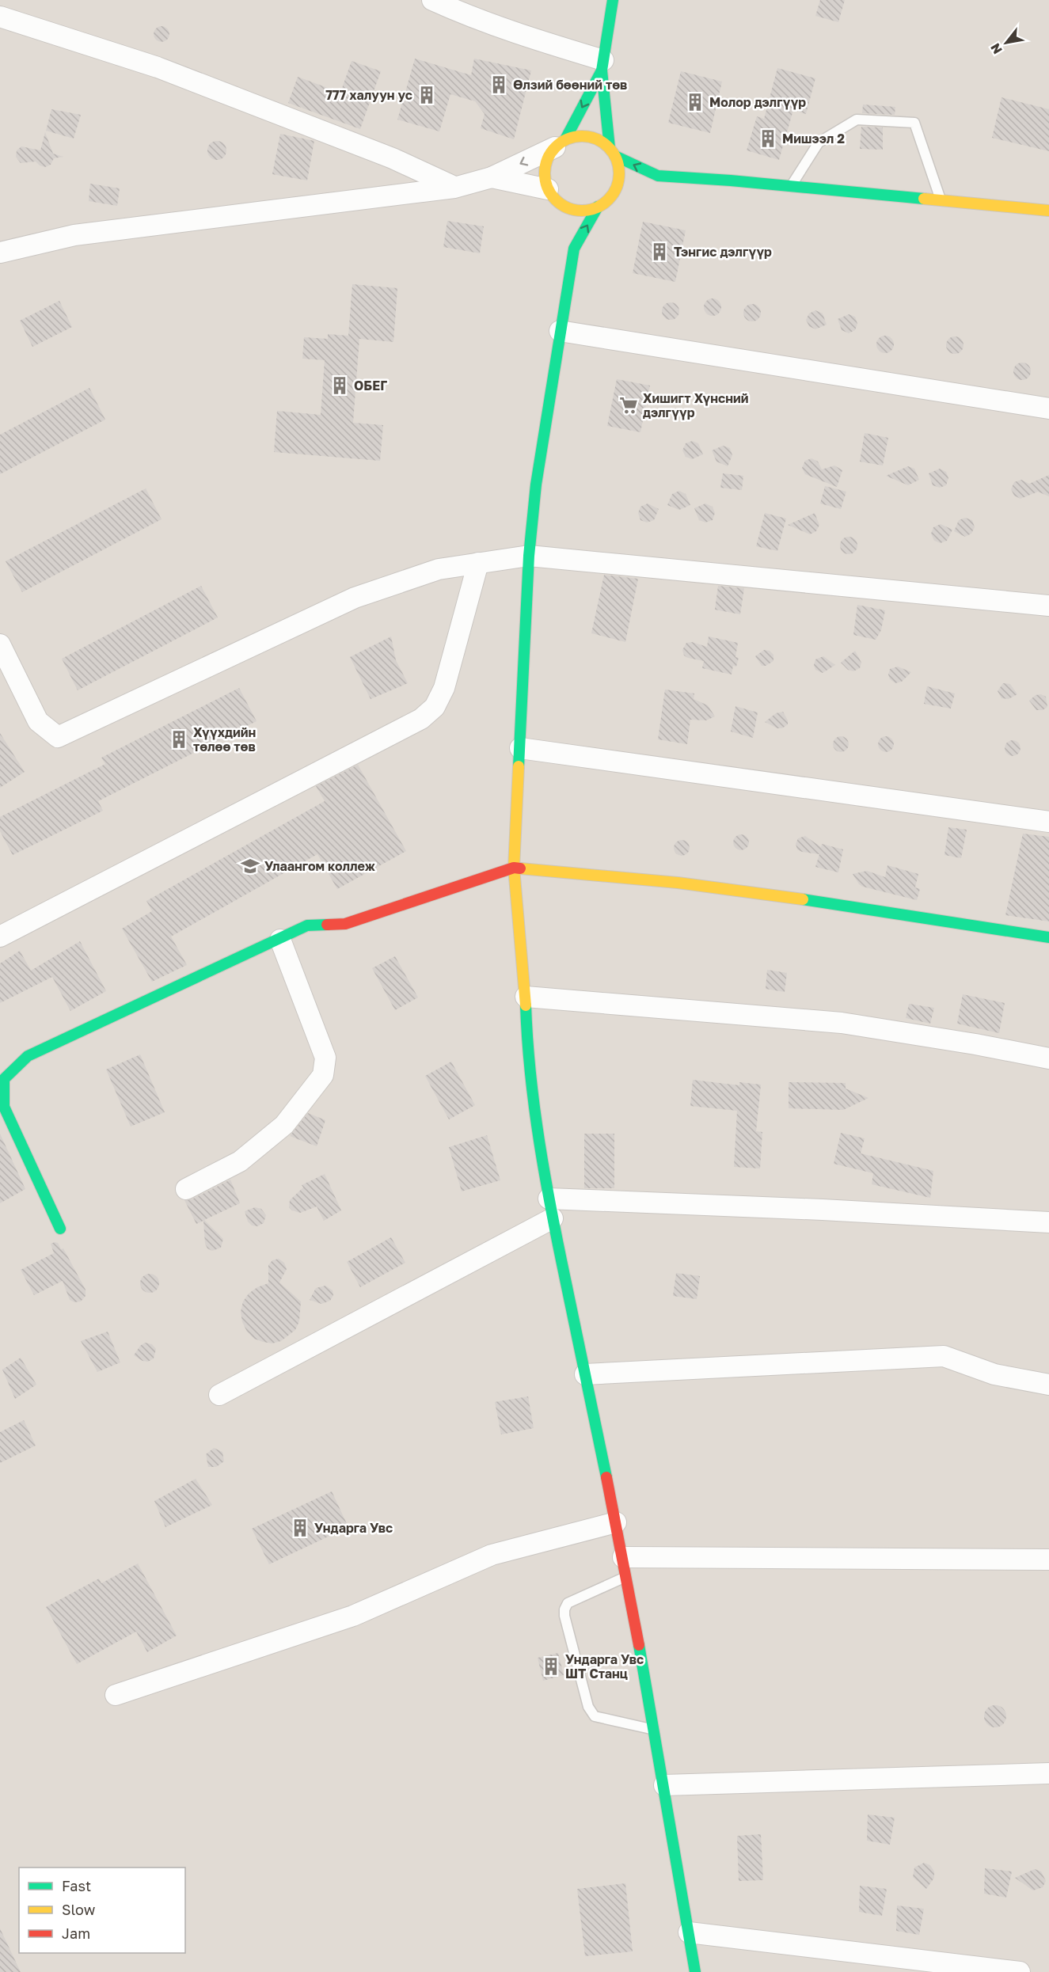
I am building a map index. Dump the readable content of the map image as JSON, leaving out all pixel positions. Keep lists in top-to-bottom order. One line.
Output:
{"places":{"building":["Өлзий бөөний төв","777 халуун ус","Молор дэлгүүр","Мишээл 2","Тэнгис дэлгүүр","ОБЕГ","Хүүхдийн төлөө төв","Ундарга Увс","Ундарга Увс ШТ Станц"],"supermarket":["Хишигт Хүнсний дэлгүүр"],"school or university":["Улаангом коллеж"]},"legend":["Fast","Slow","Jam"],"north":"bottom left"}
